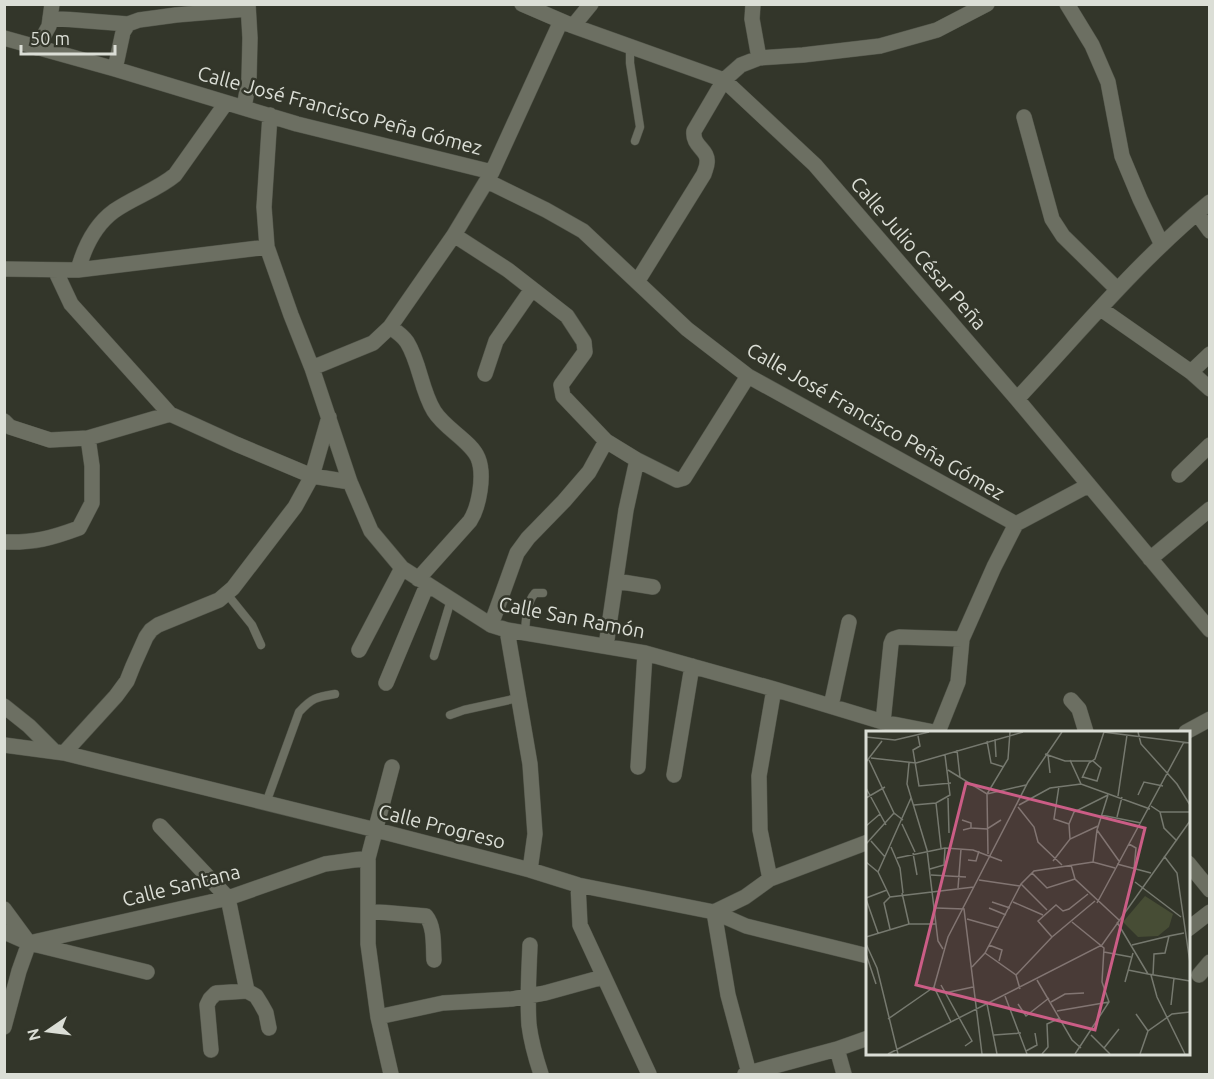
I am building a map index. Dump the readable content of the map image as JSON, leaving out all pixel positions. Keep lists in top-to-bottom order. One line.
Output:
{"streets":{"street":["Calle José Francisco Peña Gómez","Calle Julio César Peña","Calle San Ramón","Calle Progreso","Calle Santana"]},"crossings":[["Calle José Francisco Peña Gómez","Calle San Ramón"]],"scale_bar":"50 m","north":"left"}
